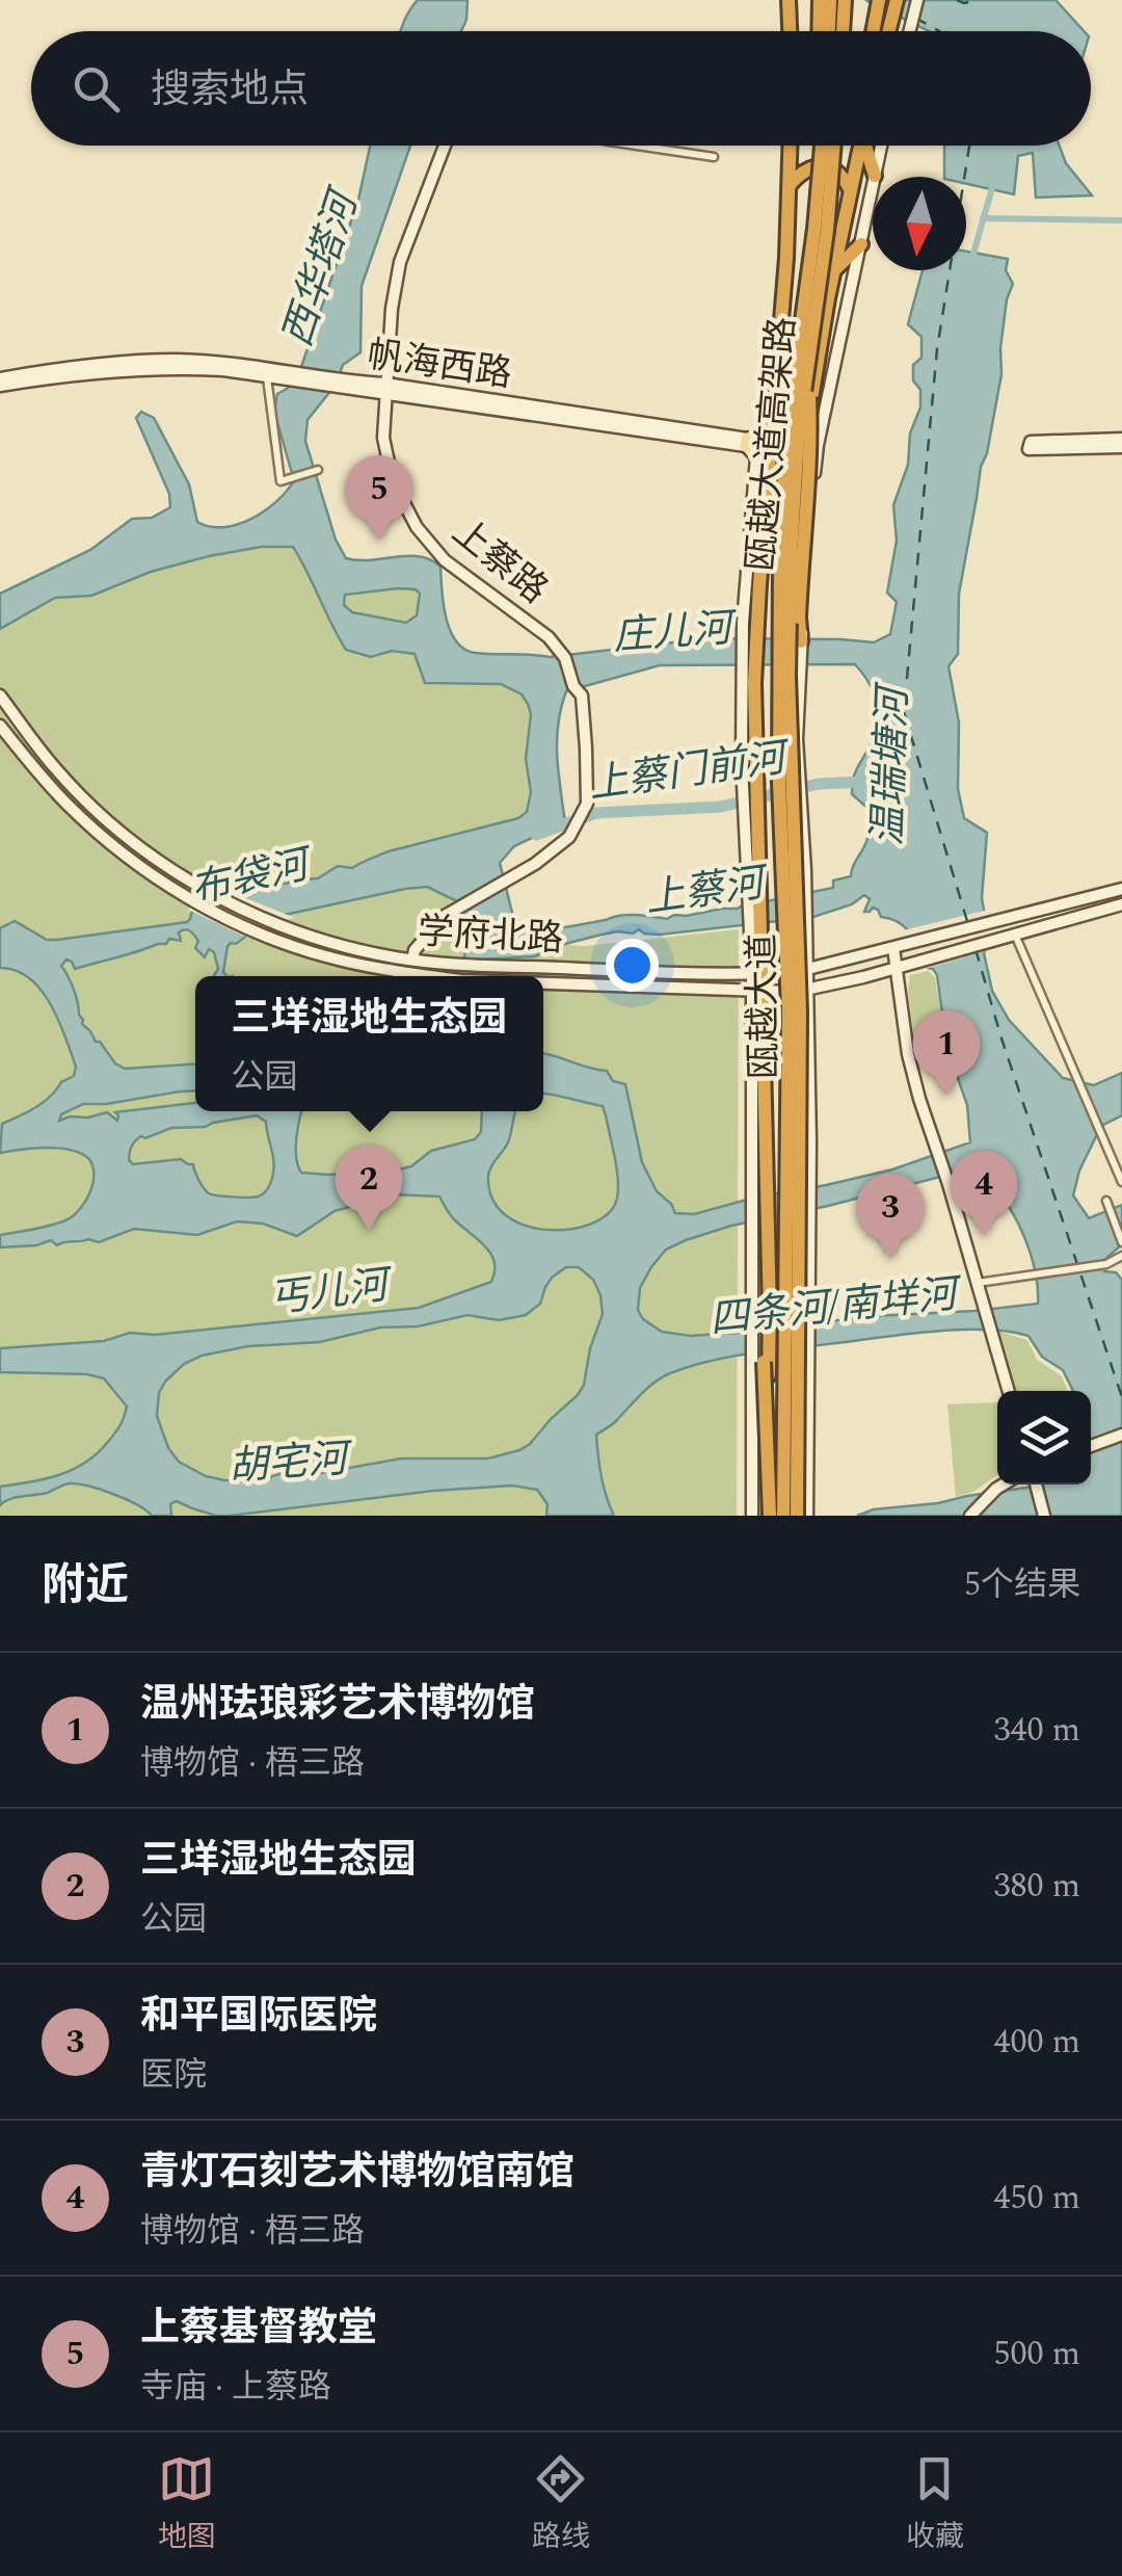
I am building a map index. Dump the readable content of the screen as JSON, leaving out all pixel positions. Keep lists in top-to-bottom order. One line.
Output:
{"streets":{"highway":["瓯越大道高架路","瓯越大道"],"street":["帆海西路","上蔡路","学府北路"]},"crossings":[["帆海西路","上蔡路"],["瓯越大道高架路","瓯越大道"],["上蔡路","学府北路"],["学府北路","瓯越大道"]],"water":["西华塔河","庄儿河","温瑞塘河","上蔡门前河","布袋河","上蔡河","丐儿河","四条河/南垟河","胡宅河"],"north":"bottom","page":{"search":"搜索地点","pins":["5","1","2","4","3"],"popup":["三垟湿地生态园","公园"],"heading":["附近","5个结果"],"list":[{"mark":"1","name":"温州珐琅彩艺术博物馆","note":"博物馆 · 梧三路","value":"340 m"},{"mark":"2","name":"三垟湿地生态园","note":"公园","value":"380 m"},{"mark":"3","name":"和平国际医院","note":"医院","value":"400 m"},{"mark":"4","name":"青灯石刻艺术博物馆南馆","note":"博物馆 · 梧三路","value":"450 m"},{"mark":"5","name":"上蔡基督教堂","note":"寺庙 · 上蔡路","value":"500 m"}],"nav":["地图","路线","收藏"]}}
